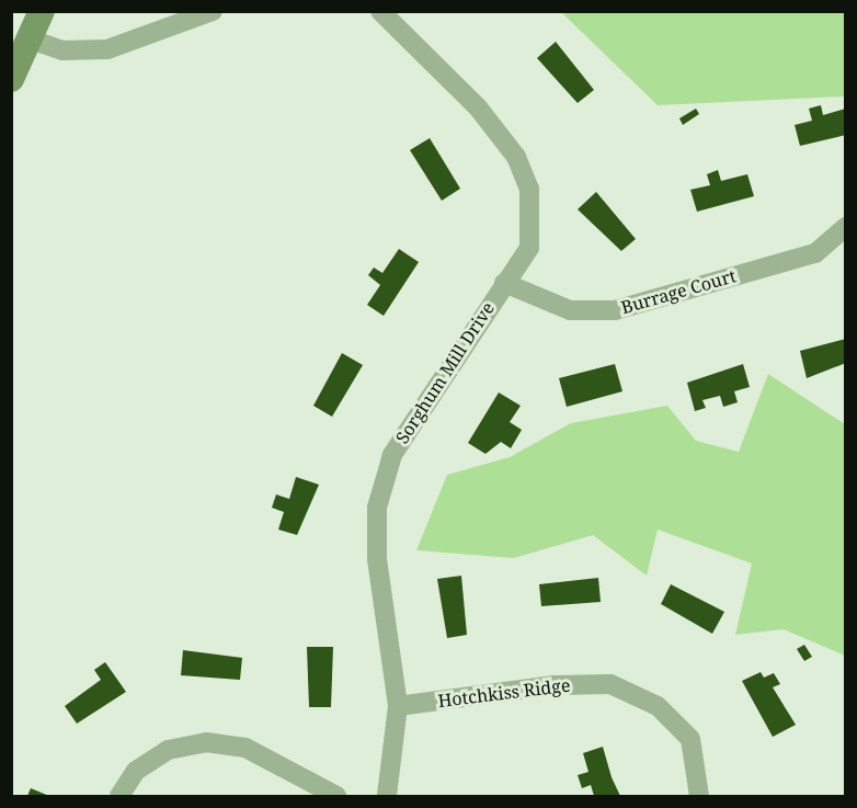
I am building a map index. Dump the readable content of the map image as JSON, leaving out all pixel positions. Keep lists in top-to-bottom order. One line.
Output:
{"streets":{"street":["Burrage Court","Sorghum Mill Drive","Hotchkiss Ridge"]},"crossings":[["Burrage Court","Sorghum Mill Drive"],["Sorghum Mill Drive","Hotchkiss Ridge"]]}
